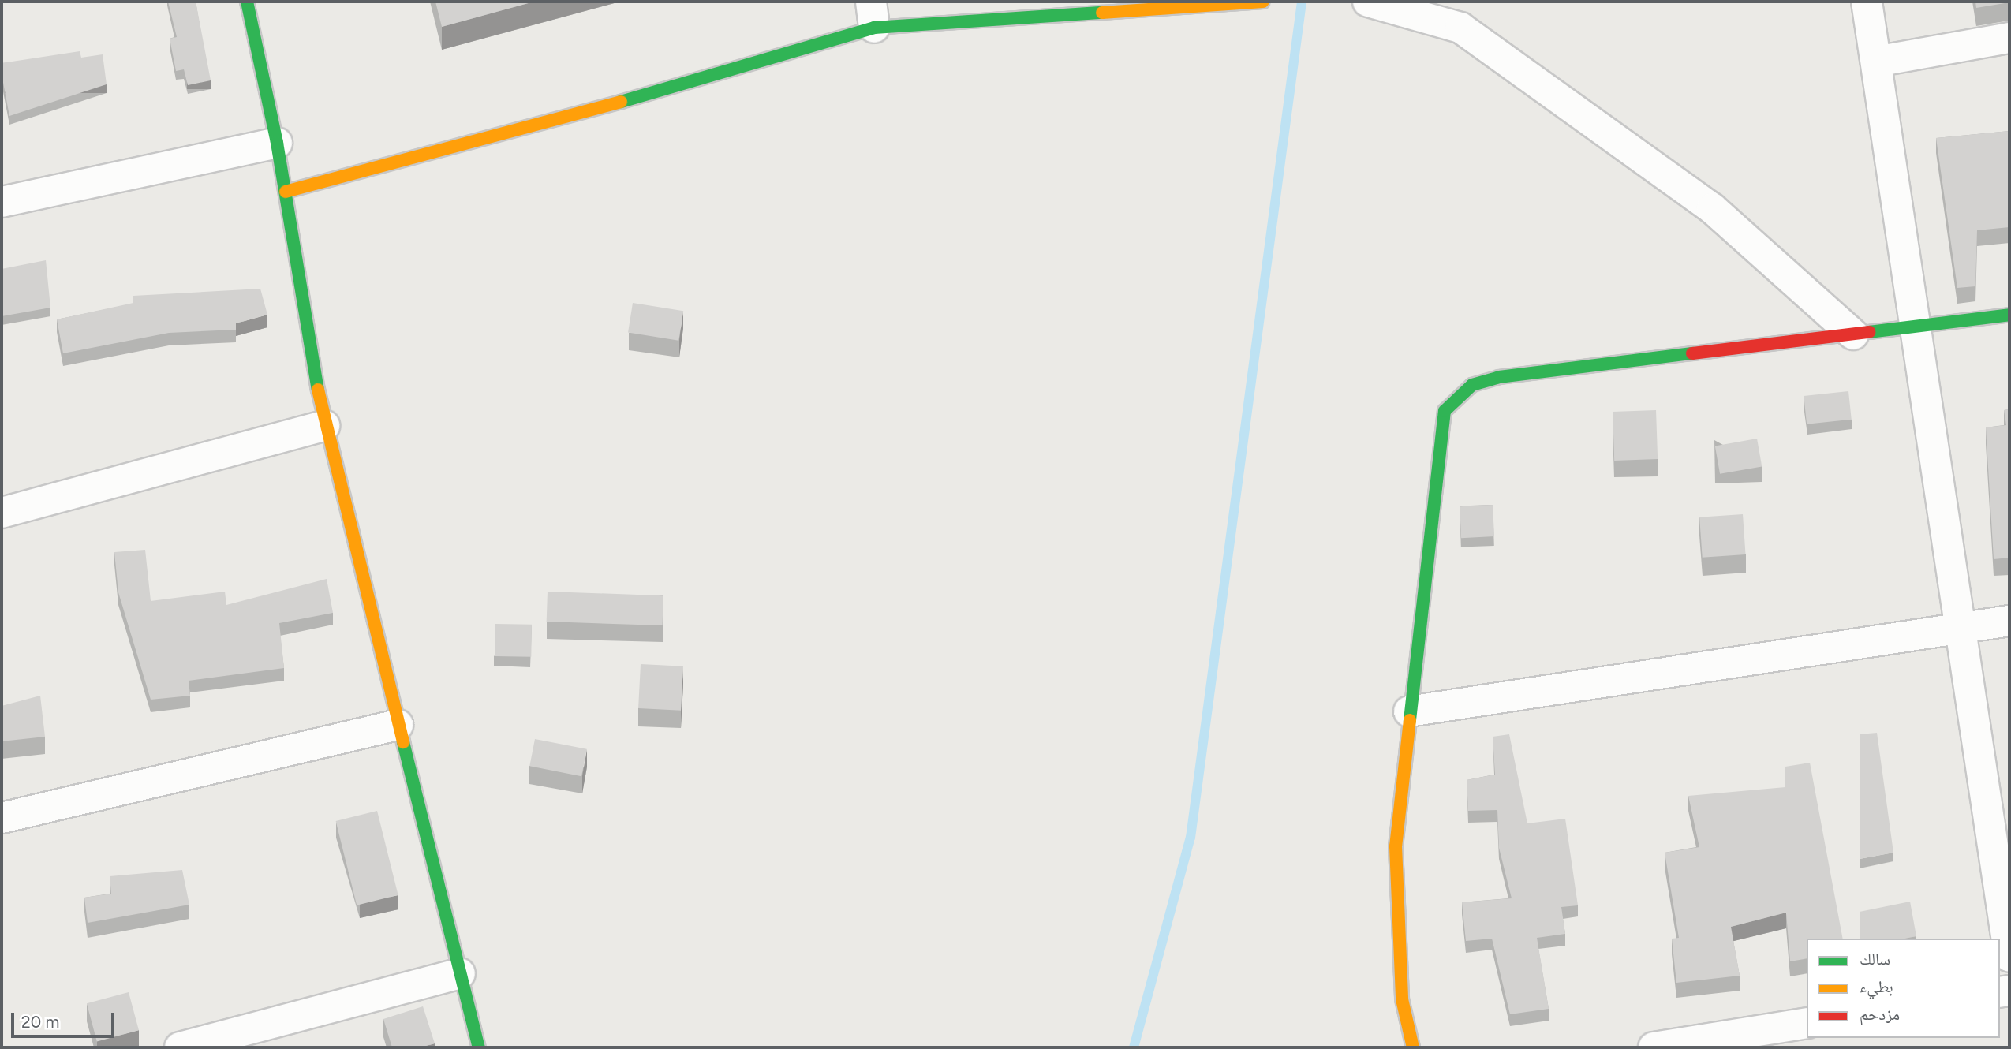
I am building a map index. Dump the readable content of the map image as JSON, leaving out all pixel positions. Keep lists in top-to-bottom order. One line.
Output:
{"legend":["سالك","بطيء","مزدحم"],"scale_bar":"20 m"}
